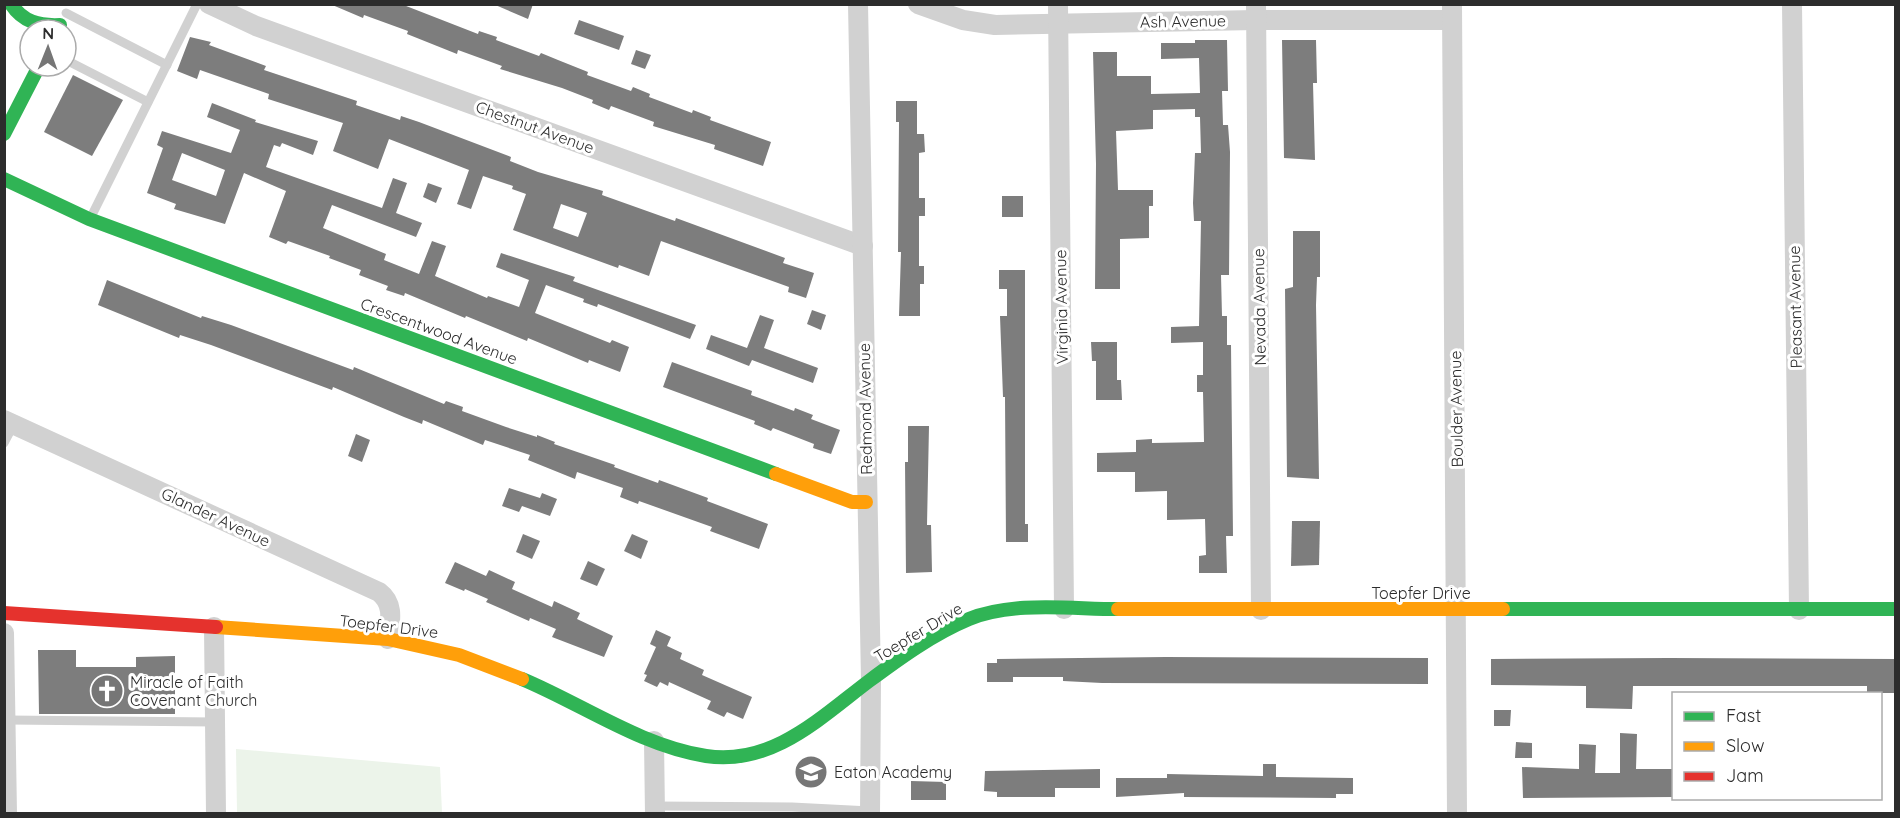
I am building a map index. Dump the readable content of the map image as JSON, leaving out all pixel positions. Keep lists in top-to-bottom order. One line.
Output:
{"streets":{"street":["Ash Avenue","Chestnut Avenue","Virginia Avenue","Nevada Avenue","Pleasant Avenue","Crescentwood Avenue","Redmond Avenue","Boulder Avenue","Glander Avenue","Toepfer Drive"]},"crossings":[["Ash Avenue","Virginia Avenue"],["Ash Avenue","Nevada Avenue"],["Ash Avenue","Boulder Avenue"],["Chestnut Avenue","Redmond Avenue"],["Virginia Avenue","Toepfer Drive"],["Nevada Avenue","Toepfer Drive"],["Pleasant Avenue","Toepfer Drive"],["Crescentwood Avenue","Redmond Avenue"],["Redmond Avenue","Toepfer Drive"],["Boulder Avenue","Toepfer Drive"],["Glander Avenue","Toepfer Drive"]],"places":{"church":["Miracle of Faith Covenant Church"],"school or university":["Eaton Academy"]},"legend":["Fast","Slow","Jam"],"north":"top"}
